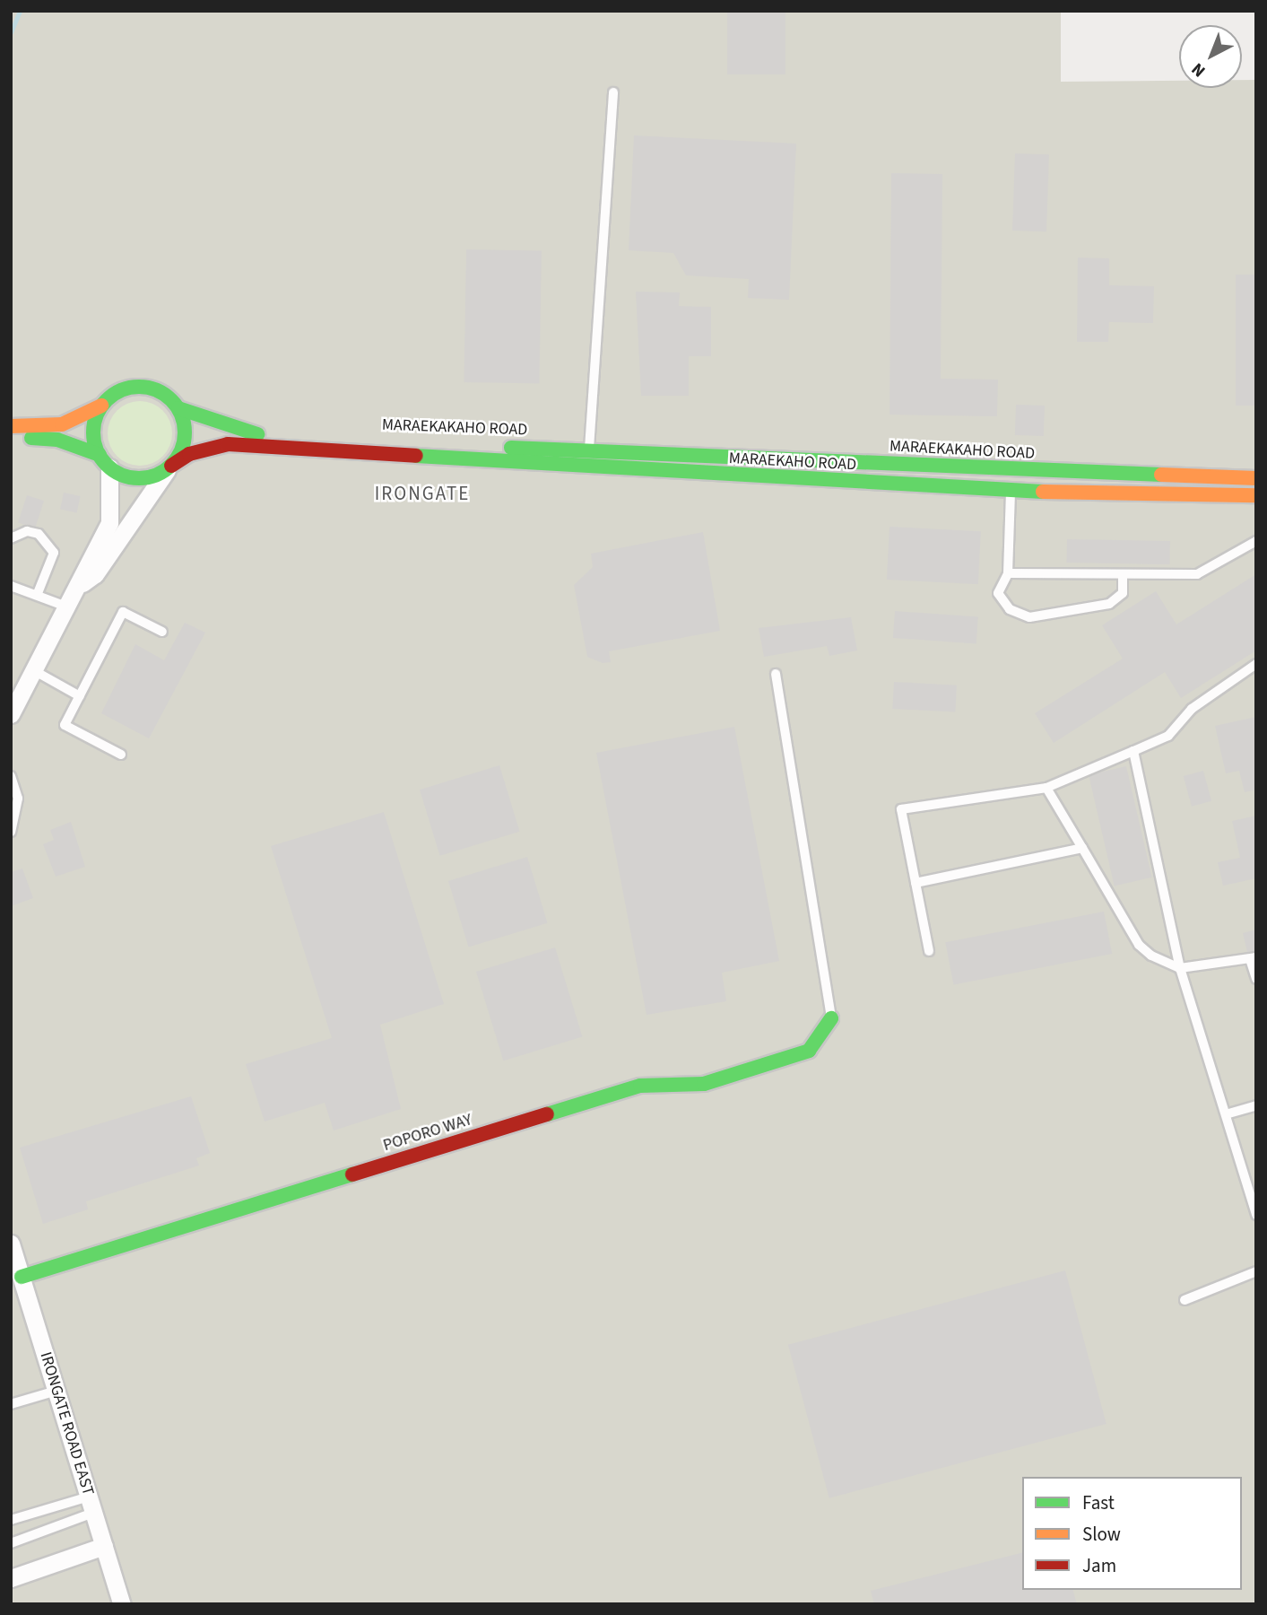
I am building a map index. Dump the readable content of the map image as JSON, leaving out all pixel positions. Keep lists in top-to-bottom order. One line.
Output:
{"streets":{"main road":["MARAEKAKAHO ROAD","MARAEKAHO ROAD","POPORO WAY"],"street":["IRONGATE ROAD EAST"]},"crossings":[["MARAEKAKAHO ROAD","MARAEKAHO ROAD"],["POPORO WAY","IRONGATE ROAD EAST"]],"districts":["IRONGATE"],"legend":["Fast","Slow","Jam"],"north":"bottom left"}
